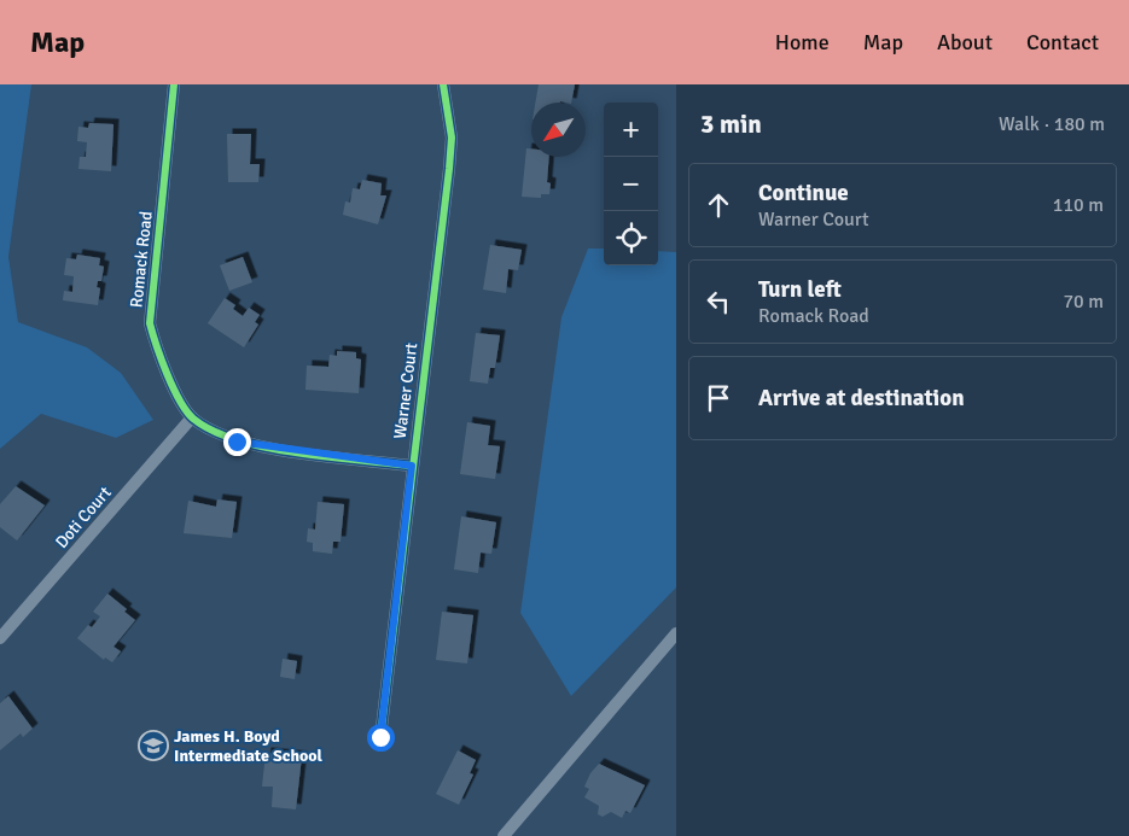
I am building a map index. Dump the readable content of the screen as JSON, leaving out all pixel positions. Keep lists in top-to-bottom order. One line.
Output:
{"streets":{"street":["Romack Road","Warner Court","Doti Court"]},"crossings":[["Romack Road","Doti Court"]],"places":{"school or university":["James H. Boyd Intermediate School"]},"north":"bottom left","page":{"header":"Map","nav":["Home","Map","About","Contact"],"heading":["3 min","Walk · 180 m"],"map_buttons":["+","−"],"list":[["Continue","Warner Court","110 m"],["Turn left","Romack Road","70 m"],"Arrive at destination"]}}
